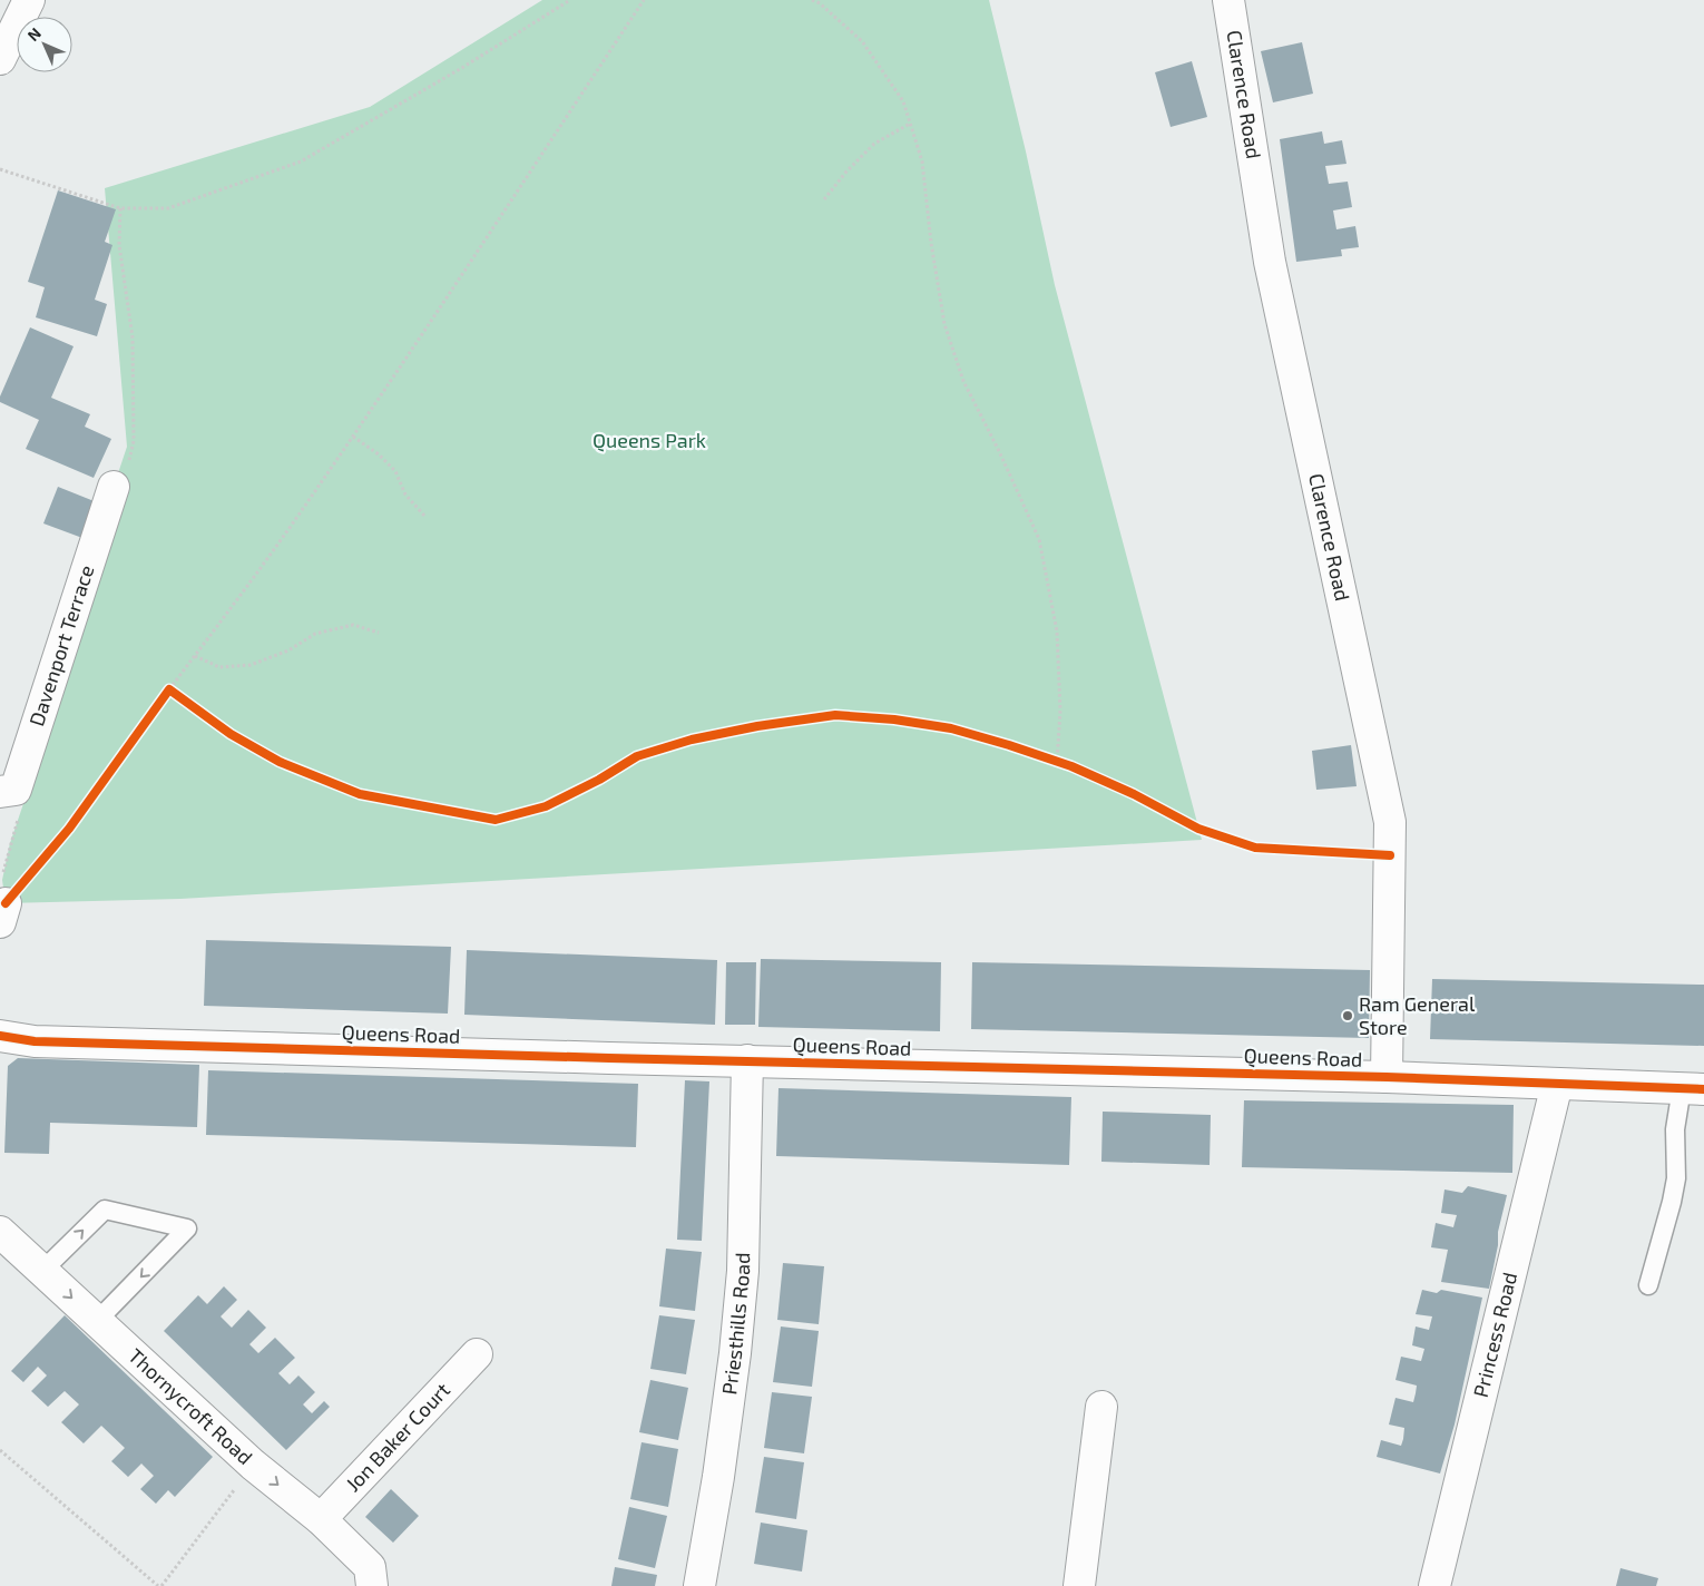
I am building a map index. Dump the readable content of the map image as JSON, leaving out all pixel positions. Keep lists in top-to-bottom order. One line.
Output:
{"streets":{"street":["Clarence Road","Davenport Terrace","Queens Road","Priesthills Road","Princess Road","Thornycroft Road","Jon Baker Court"]},"crossings":[["Clarence Road","Queens Road"],["Queens Road","Priesthills Road"],["Queens Road","Princess Road"],["Thornycroft Road","Jon Baker Court"]],"parks":["Queens Park"],"places":["Ram General Store"],"north":"top left"}
